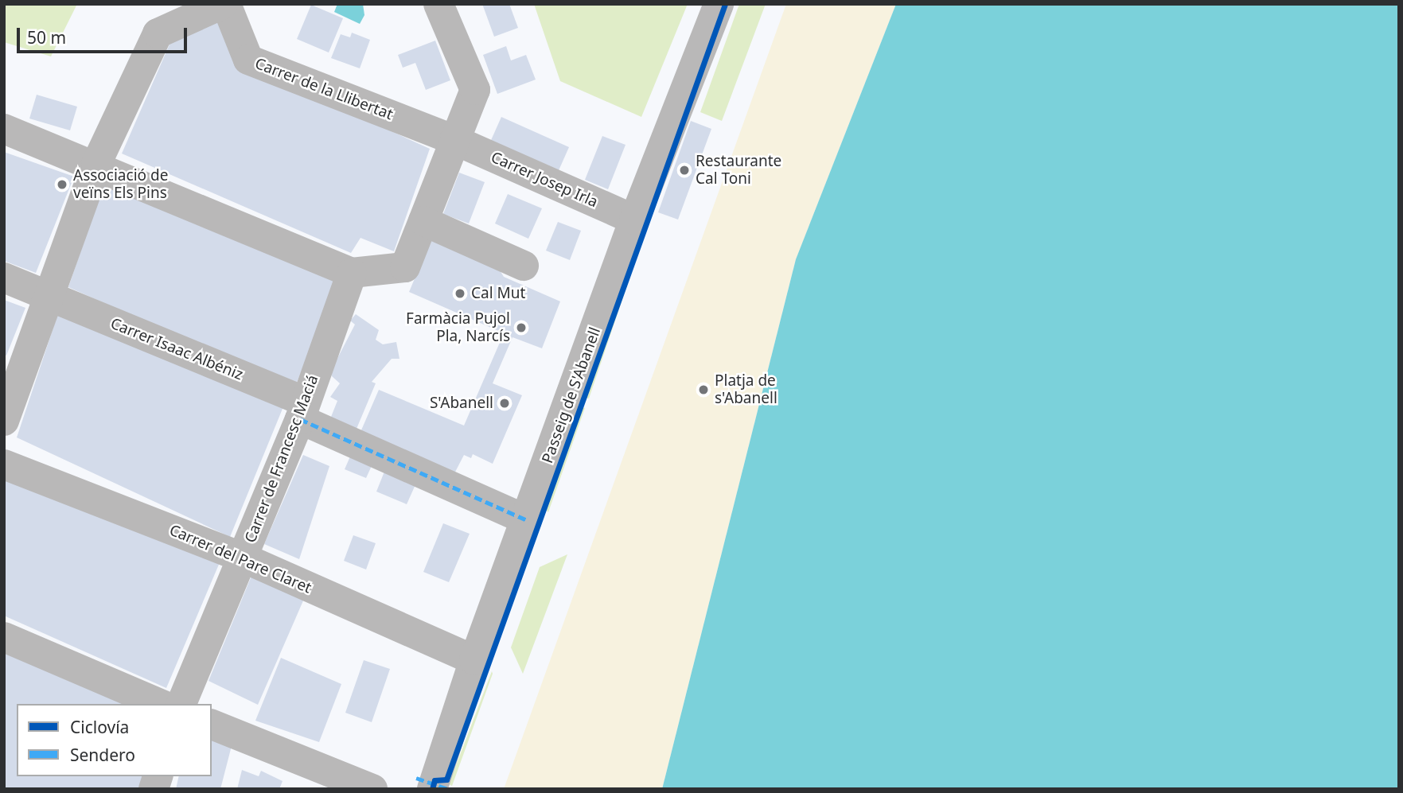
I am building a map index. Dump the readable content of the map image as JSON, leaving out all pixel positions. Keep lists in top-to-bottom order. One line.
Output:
{"streets":{"street":["Carrer de la Llibertat","Carrer Josep Irla","Carrer Isaac Albéniz","Passeig de S'Abanell","Carrer de Francesc Maciá","Carrer del Pare Claret"]},"crossings":[["Carrer de la Llibertat","Carrer Josep Irla"],["Carrer Josep Irla","Passeig de S'Abanell"],["Carrer Isaac Albéniz","Passeig de S'Abanell"],["Carrer Isaac Albéniz","Carrer de Francesc Maciá"],["Passeig de S'Abanell","Carrer del Pare Claret"],["Carrer de Francesc Maciá","Carrer del Pare Claret"]],"places":["Restaurante Cal Toni","Associació de veïns Els Pins","Cal Mut","Farmàcia Pujol Pla, Narcís","Platja de s'Abanell","S'Abanell"],"legend":["Ciclovía","Sendero"],"scale_bar":"50 m"}
